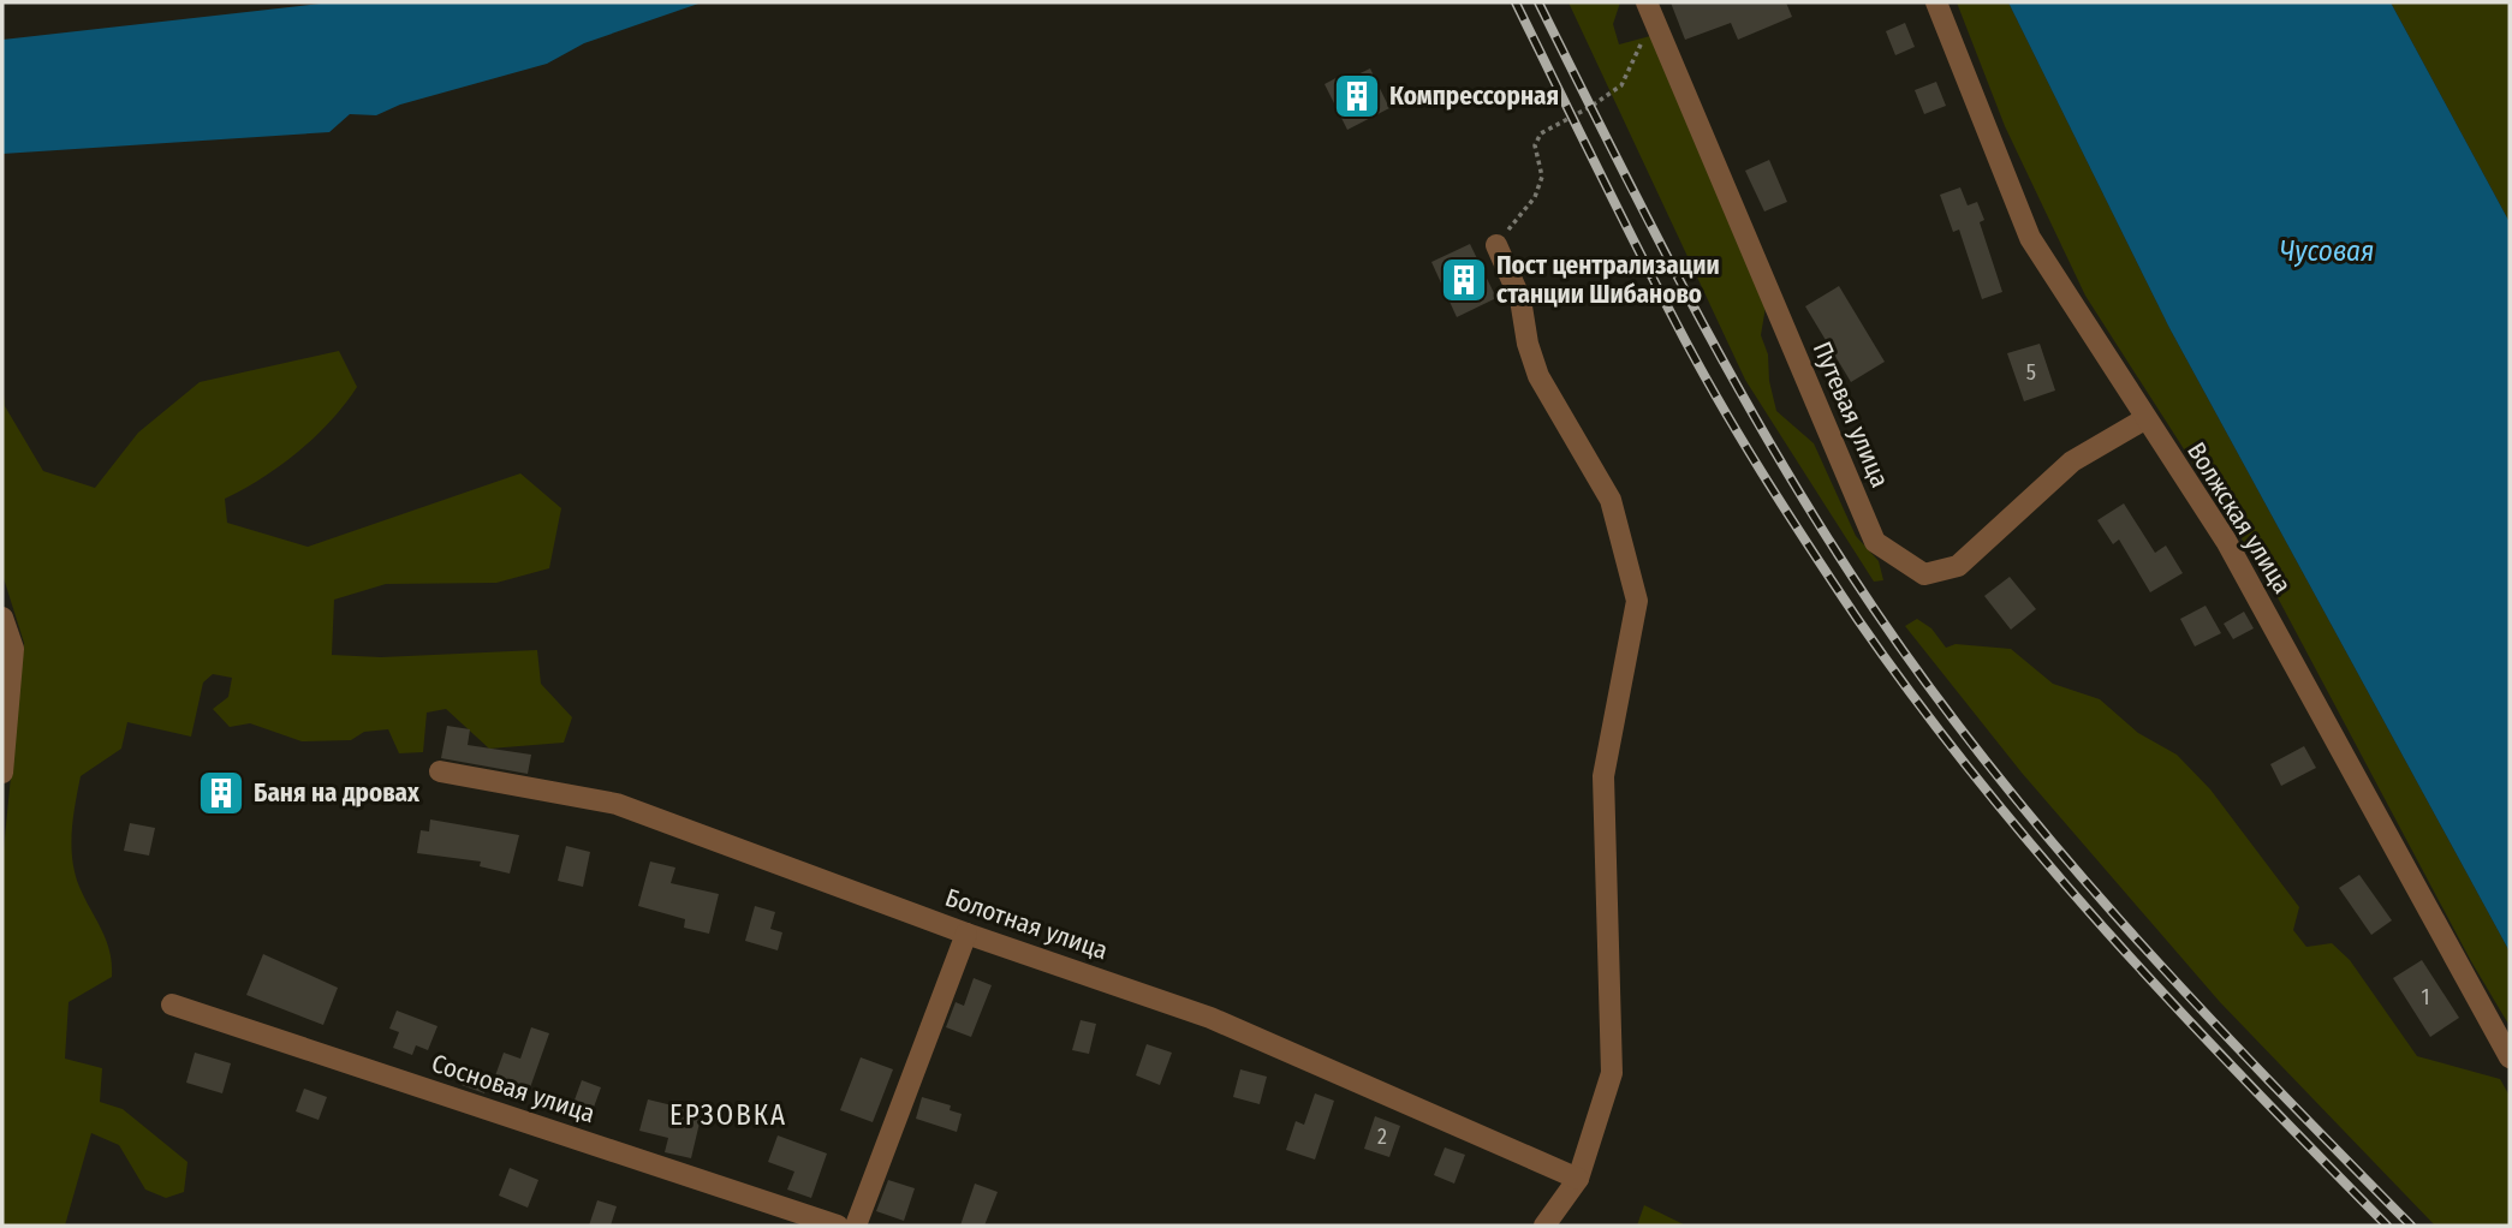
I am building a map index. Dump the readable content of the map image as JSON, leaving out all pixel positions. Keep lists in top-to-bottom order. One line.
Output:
{"streets":{"street":["Путевая улица","Волжская улица","Болотная улица","Сосновая улица"]},"crossings":[["Путевая улица","Волжская улица"]],"districts":["ЕРЗОВКА"],"water":["Чусовая"],"places":{"building":["Компрессорная","Пост централизации станции Шибаново","Баня на дровах"]},"house_numbers":["5","1","2"]}
